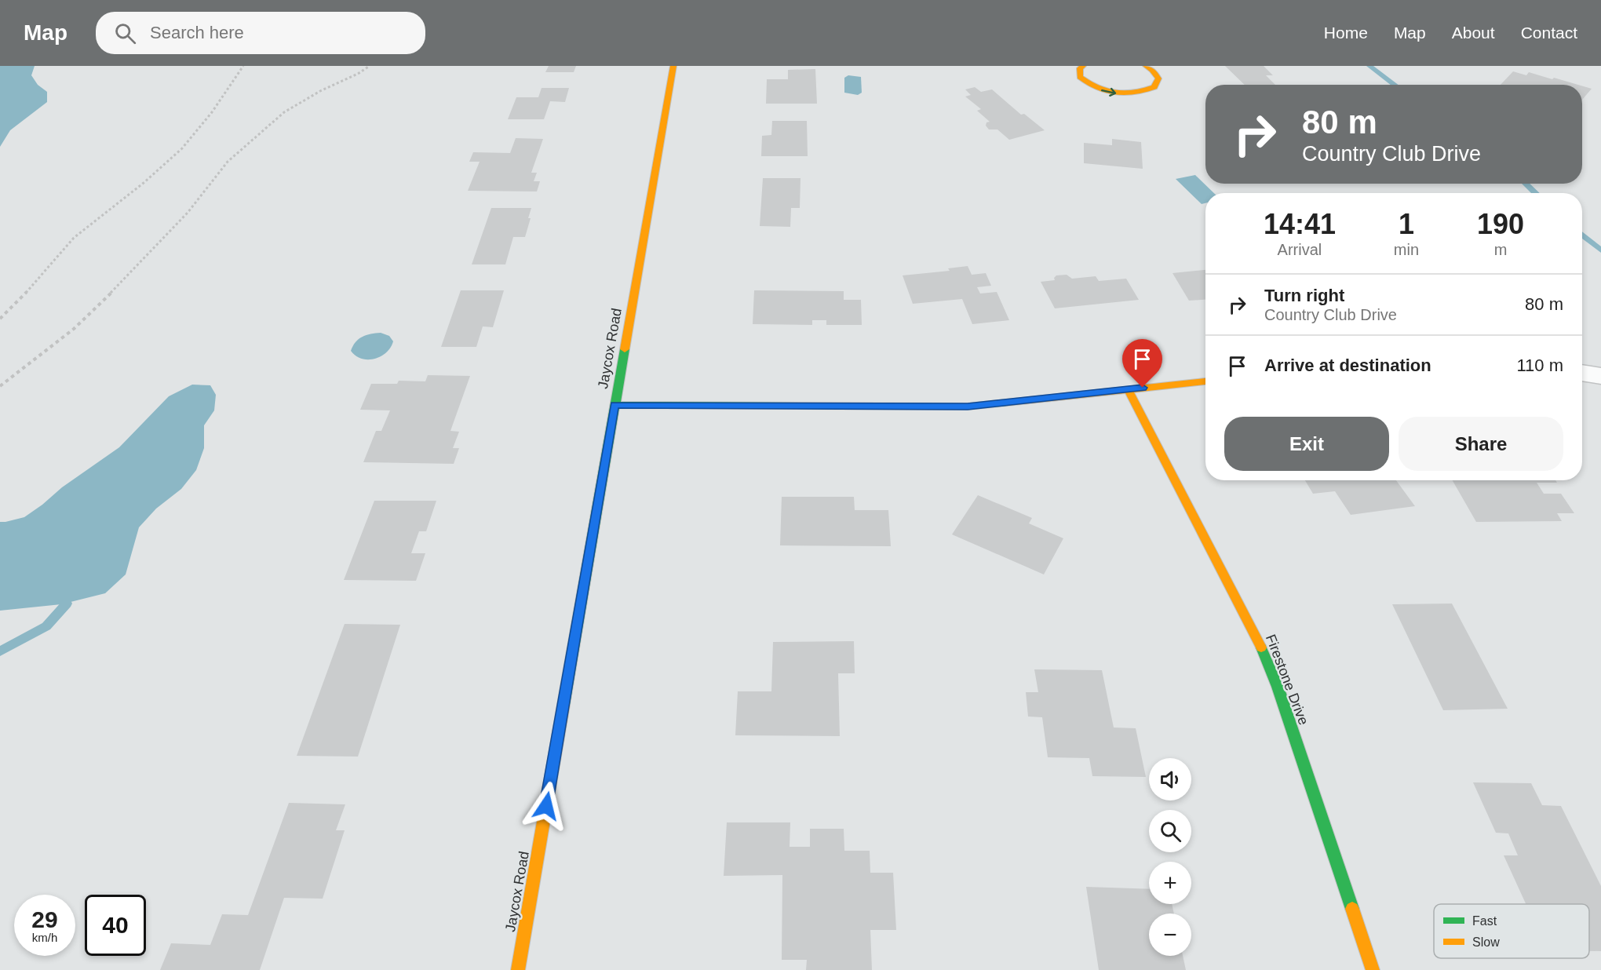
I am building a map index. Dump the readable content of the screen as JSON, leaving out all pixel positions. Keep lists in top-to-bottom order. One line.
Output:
{"streets":{"street":["Jaycox Road","Firestone Drive"]},"legend":["Fast","Slow"],"page":{"header":"Map","search":"Search here","nav":["Home","Map","About","Contact"],"turn":["80 m","Country Club Drive"],"eta":["14:41","Arrival","1","min","190","m"],"list":[{"name":"Turn right","note":"Country Club Drive","value":"80 m"},{"name":"Arrive at destination","value":"110 m"}],"buttons":["Exit","Share"],"map_buttons":["+","−"],"speed":"29 km/h","limit":"40"}}
